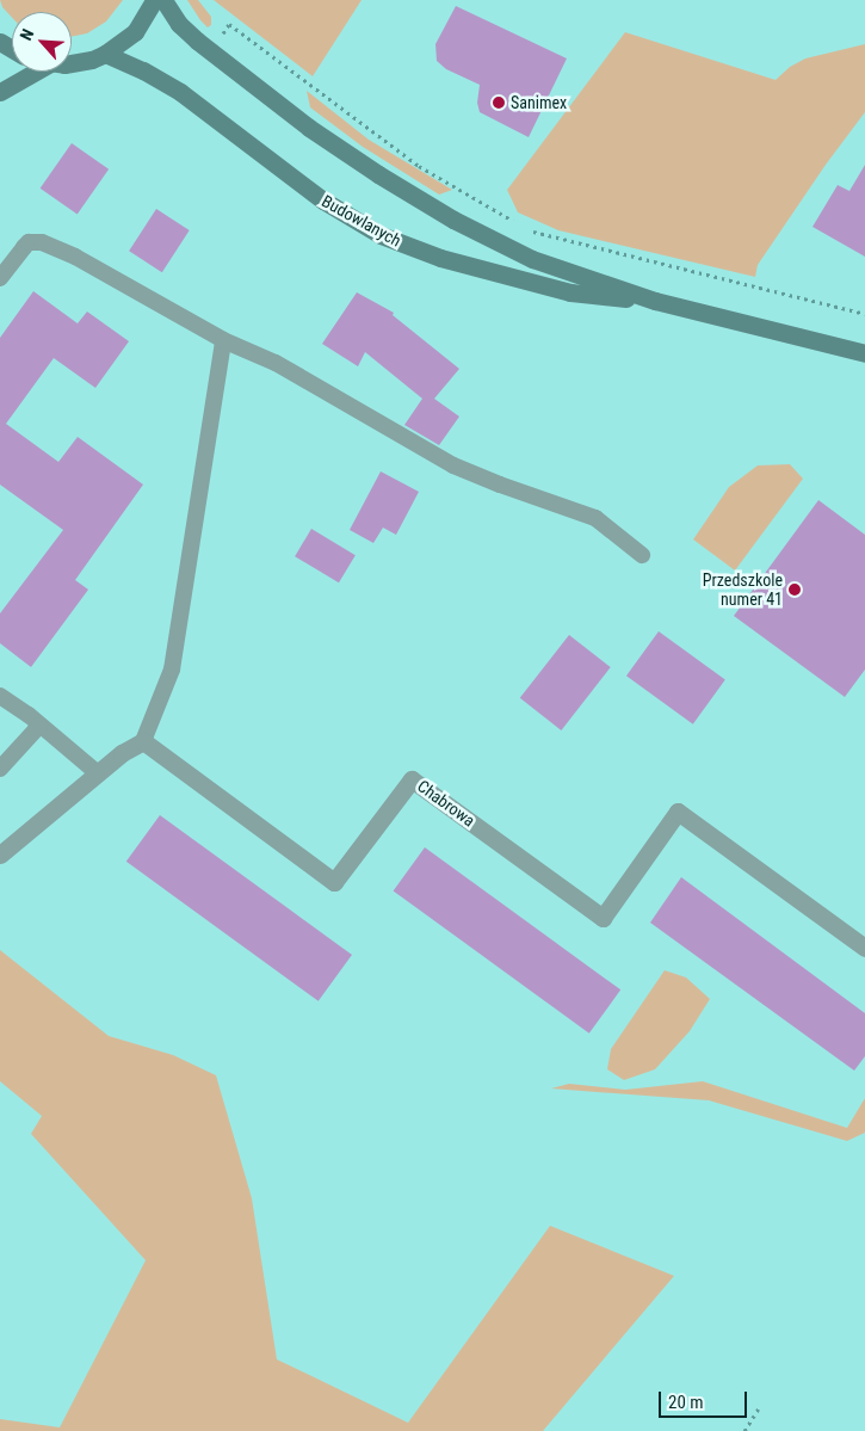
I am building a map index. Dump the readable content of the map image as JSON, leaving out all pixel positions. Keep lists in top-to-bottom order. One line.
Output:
{"streets":{"main road":["Budowlanych"],"street":["Chabrowa"]},"places":["Sanimex","Przedszkole numer 41"],"scale_bar":"20 m","north":"top left"}
